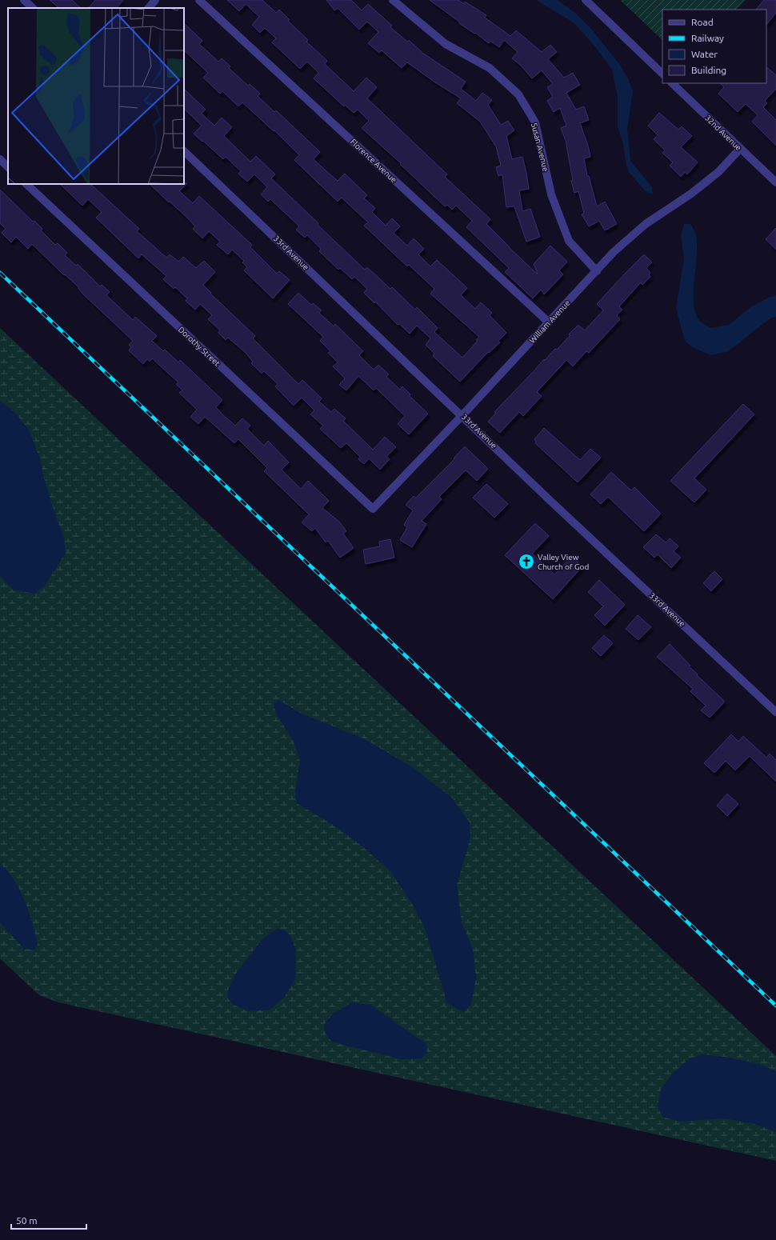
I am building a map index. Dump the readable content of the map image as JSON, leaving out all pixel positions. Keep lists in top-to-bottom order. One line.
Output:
{"streets":{"street":["32nd Avenue","Susan Avenue","Florence Avenue","33rd Avenue","William Avenue","Dorothy Street"]},"crossings":[["32nd Avenue","William Avenue"],["Susan Avenue","William Avenue"],["Florence Avenue","William Avenue"],["33rd Avenue","William Avenue"],["William Avenue","Dorothy Street"]],"places":{"church":["Valley View Church of God"]},"legend":["Road","Railway","Water","Building"],"scale_bar":"50 m"}
